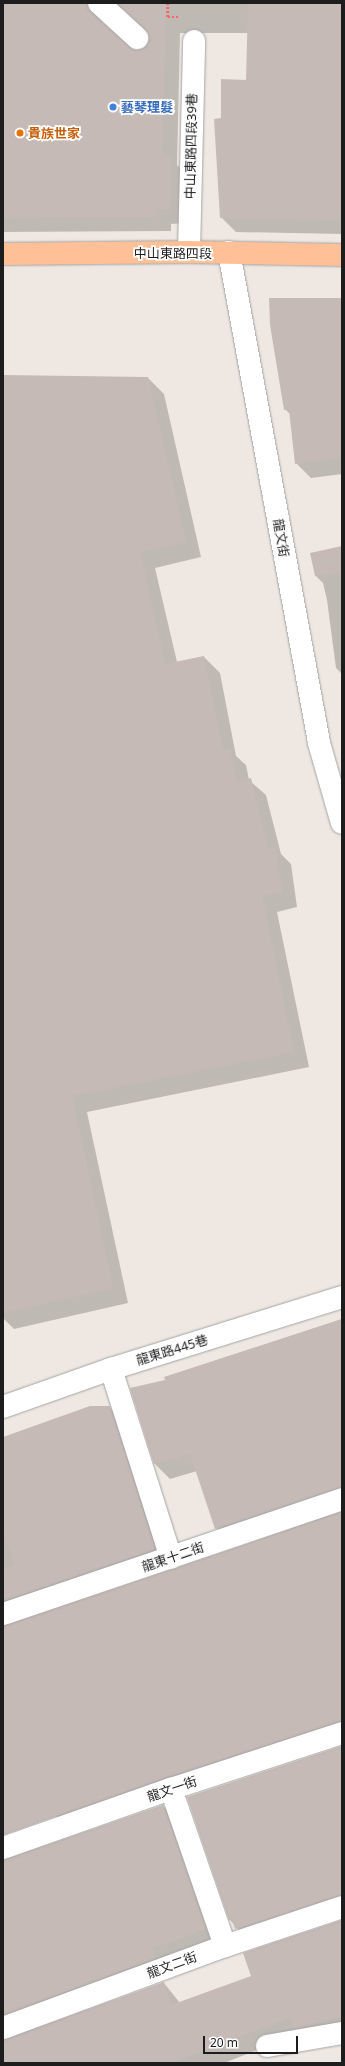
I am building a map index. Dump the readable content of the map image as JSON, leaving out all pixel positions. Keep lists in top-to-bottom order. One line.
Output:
{"streets":{"main road":["中山東路四段"],"lane":["中山東路四段39巷","龍文街","龍東路445巷","龍東十二街","龍文一街","龍文二街"]},"crossings":[["中山東路四段39巷","中山東路四段"],["中山東路四段","龍文街"]],"places":["藝琴理髮","貴族世家"],"scale_bar":"20 m"}
